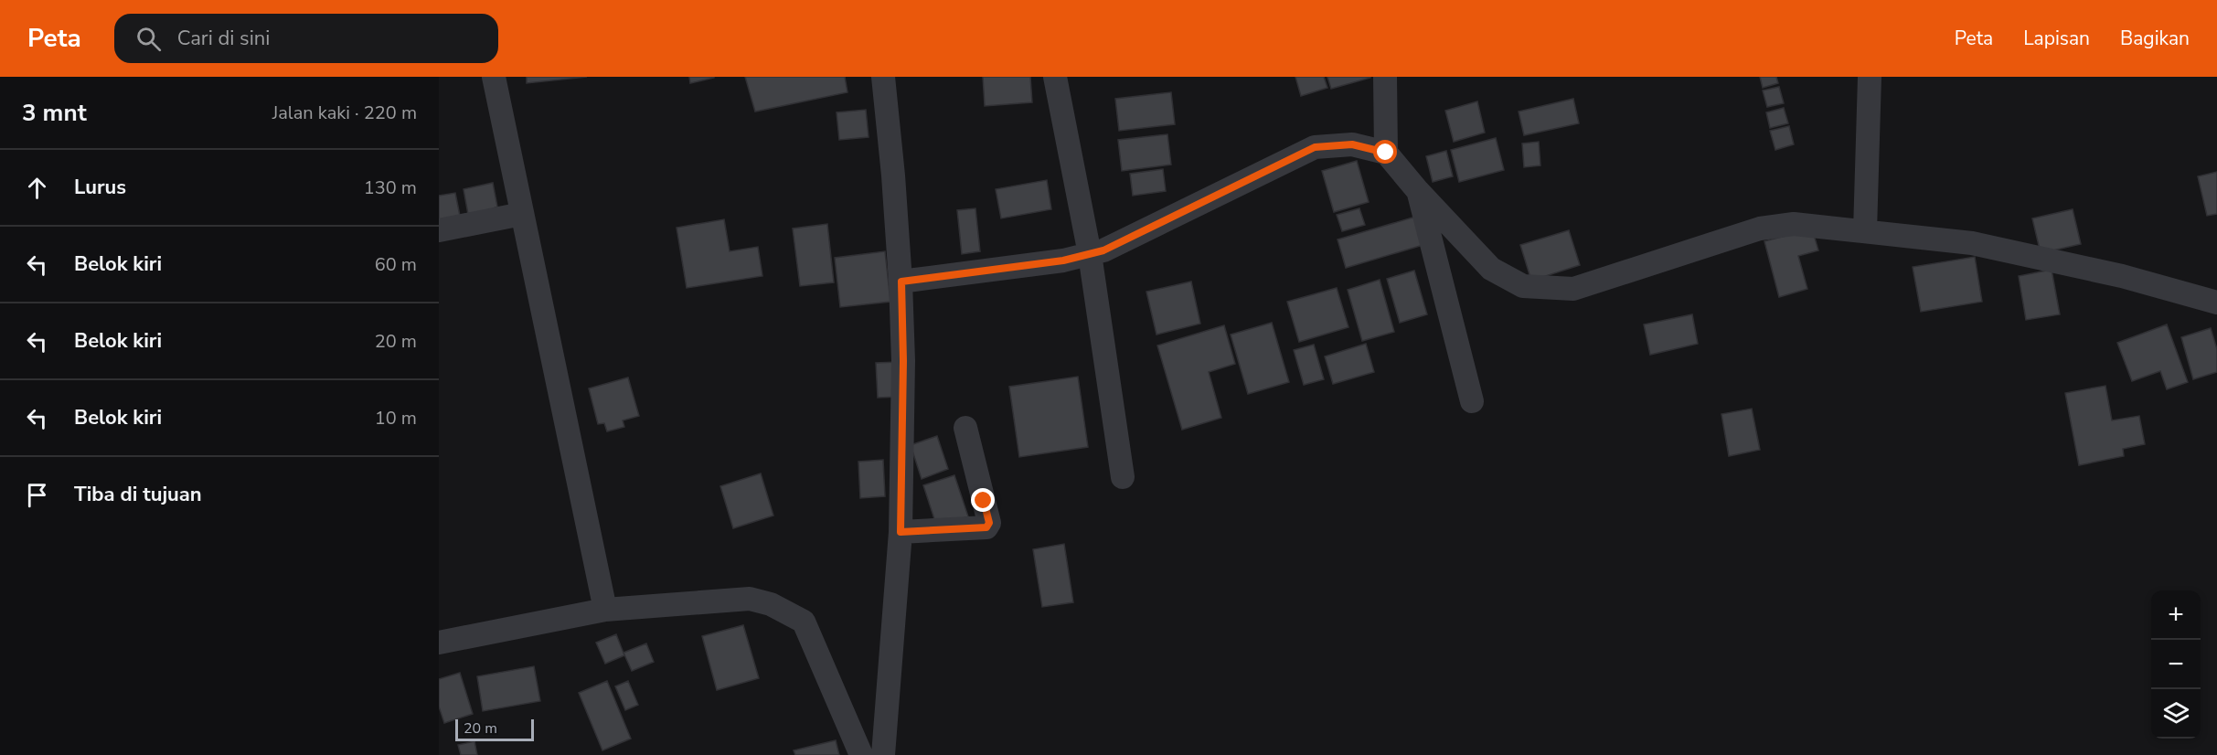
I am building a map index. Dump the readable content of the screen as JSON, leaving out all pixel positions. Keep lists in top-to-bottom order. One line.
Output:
{"scale_bar":"20 m","page":{"header":"Peta","search":"Cari di sini","nav":["Peta","Lapisan","Bagikan"],"heading":["3 mnt","Jalan kaki · 220 m"],"list":[["Lurus","130 m"],["Belok kiri","60 m"],["Belok kiri","20 m"],["Belok kiri","10 m"],"Tiba di tujuan"],"map_buttons":["+","−"],"scale":"20 m"}}
